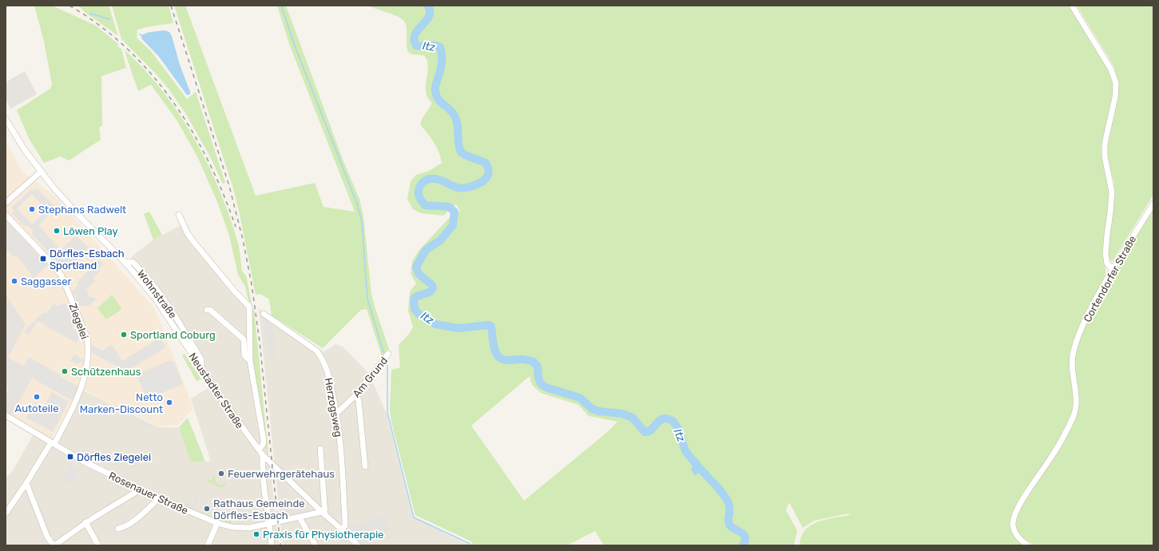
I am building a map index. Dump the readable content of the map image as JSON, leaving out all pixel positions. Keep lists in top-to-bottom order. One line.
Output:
{"streets":{"street":["Cortendorfer Straße","Ziegelei","Am Grund","Neustadter Straße","Herzogsweg","Rosenauer Straße"]},"crossings":[["Ziegelei","Rosenauer Straße"],["Am Grund","Herzogsweg"],["Neustadter Straße","Herzogsweg"],["Neustadter Straße","Rosenauer Straße"]],"water":["Itz"],"places":{"other":["Stephans Radwelt","Löwen Play","Saggasser","Sportland Coburg","Schützenhaus","Autoteile","Netto Marken-Discount","Feuerwehrgerätehaus","Rathaus Gemeinde Dörfles-Esbach","Praxis für Physiotherapie"],"transit":["Dörfles-Esbach Sportland","Dörfles Ziegelei"]}}
